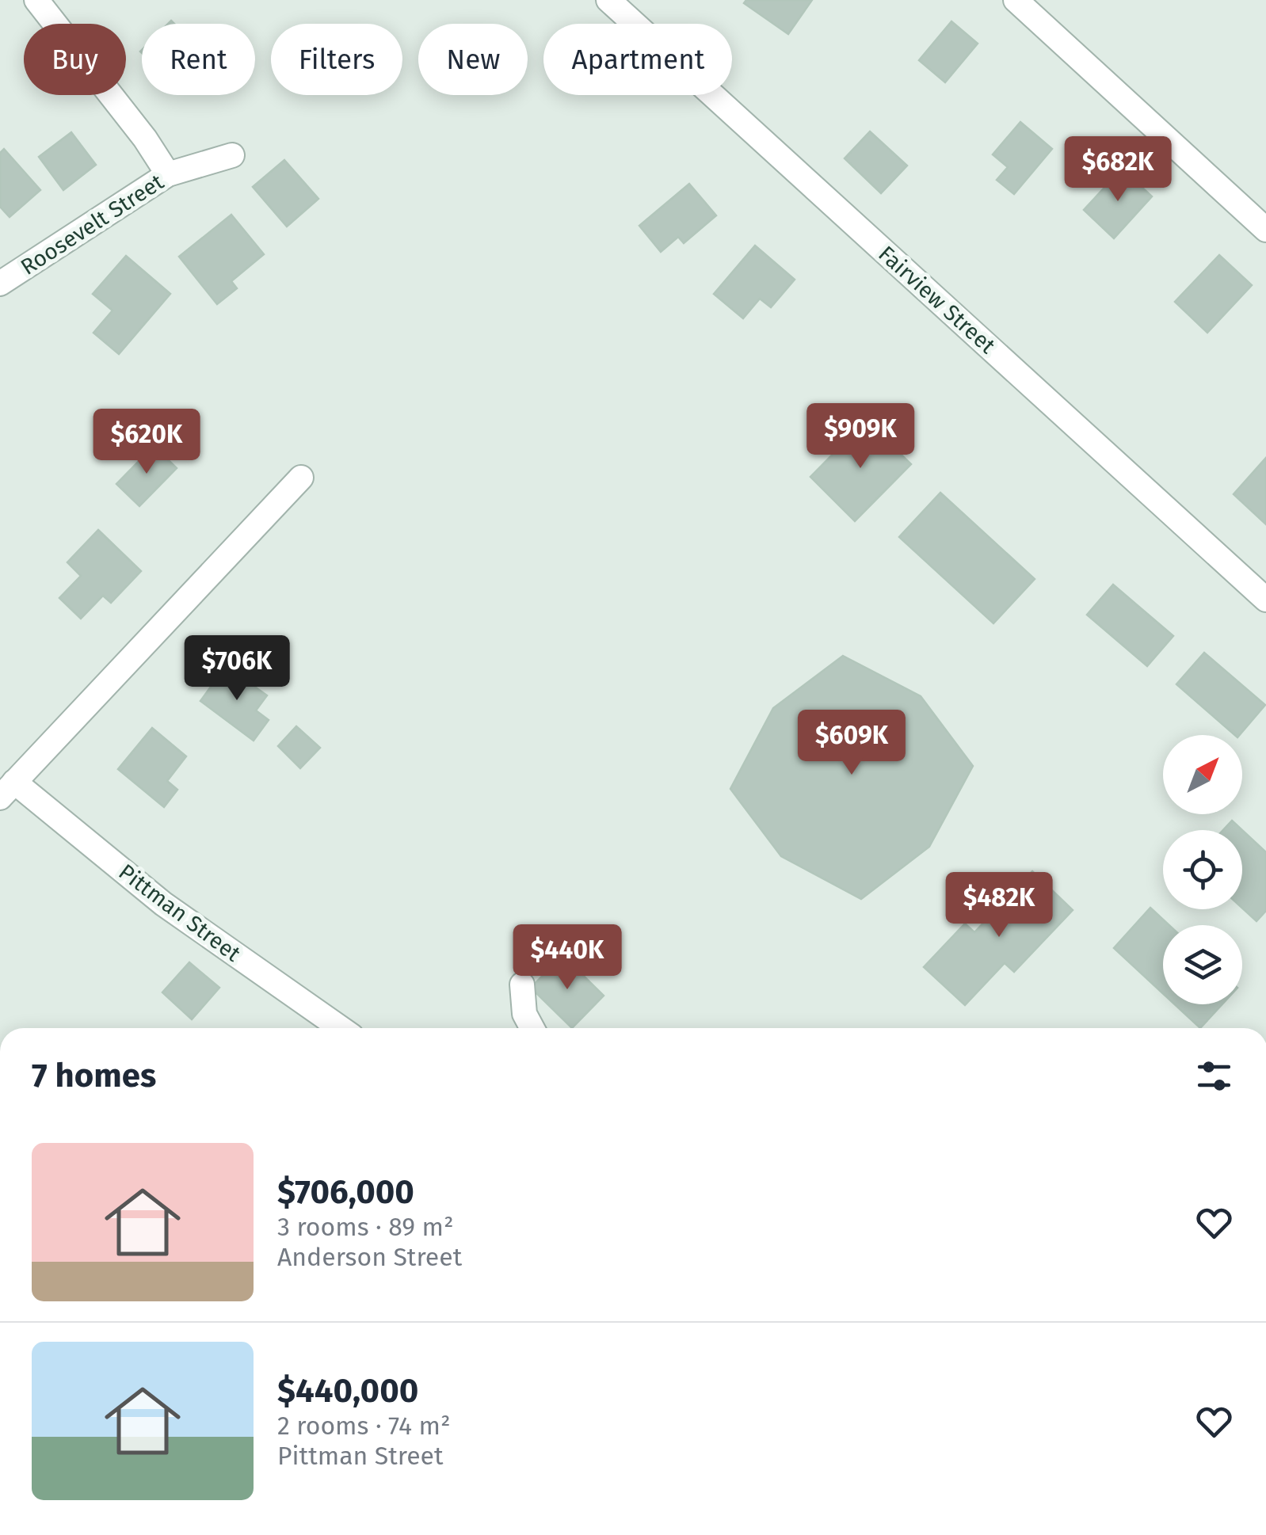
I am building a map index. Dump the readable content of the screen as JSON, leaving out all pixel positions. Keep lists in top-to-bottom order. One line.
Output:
{"streets":{"street":["Roosevelt Street","Fairview Street","Pittman Street"]},"north":"top right","page":{"chip":["Buy","Rent","Filters","New","Apartment"],"price":["$682K","$909K","$620K","$706K","$609K","$482K","$440K"],"heading":"7 homes","list":[{"name":"$706,000","note":"3 rooms · 89 m² · Anderson Street"},{"name":"$440,000","note":"2 rooms · 74 m² · Pittman Street"}]}}
